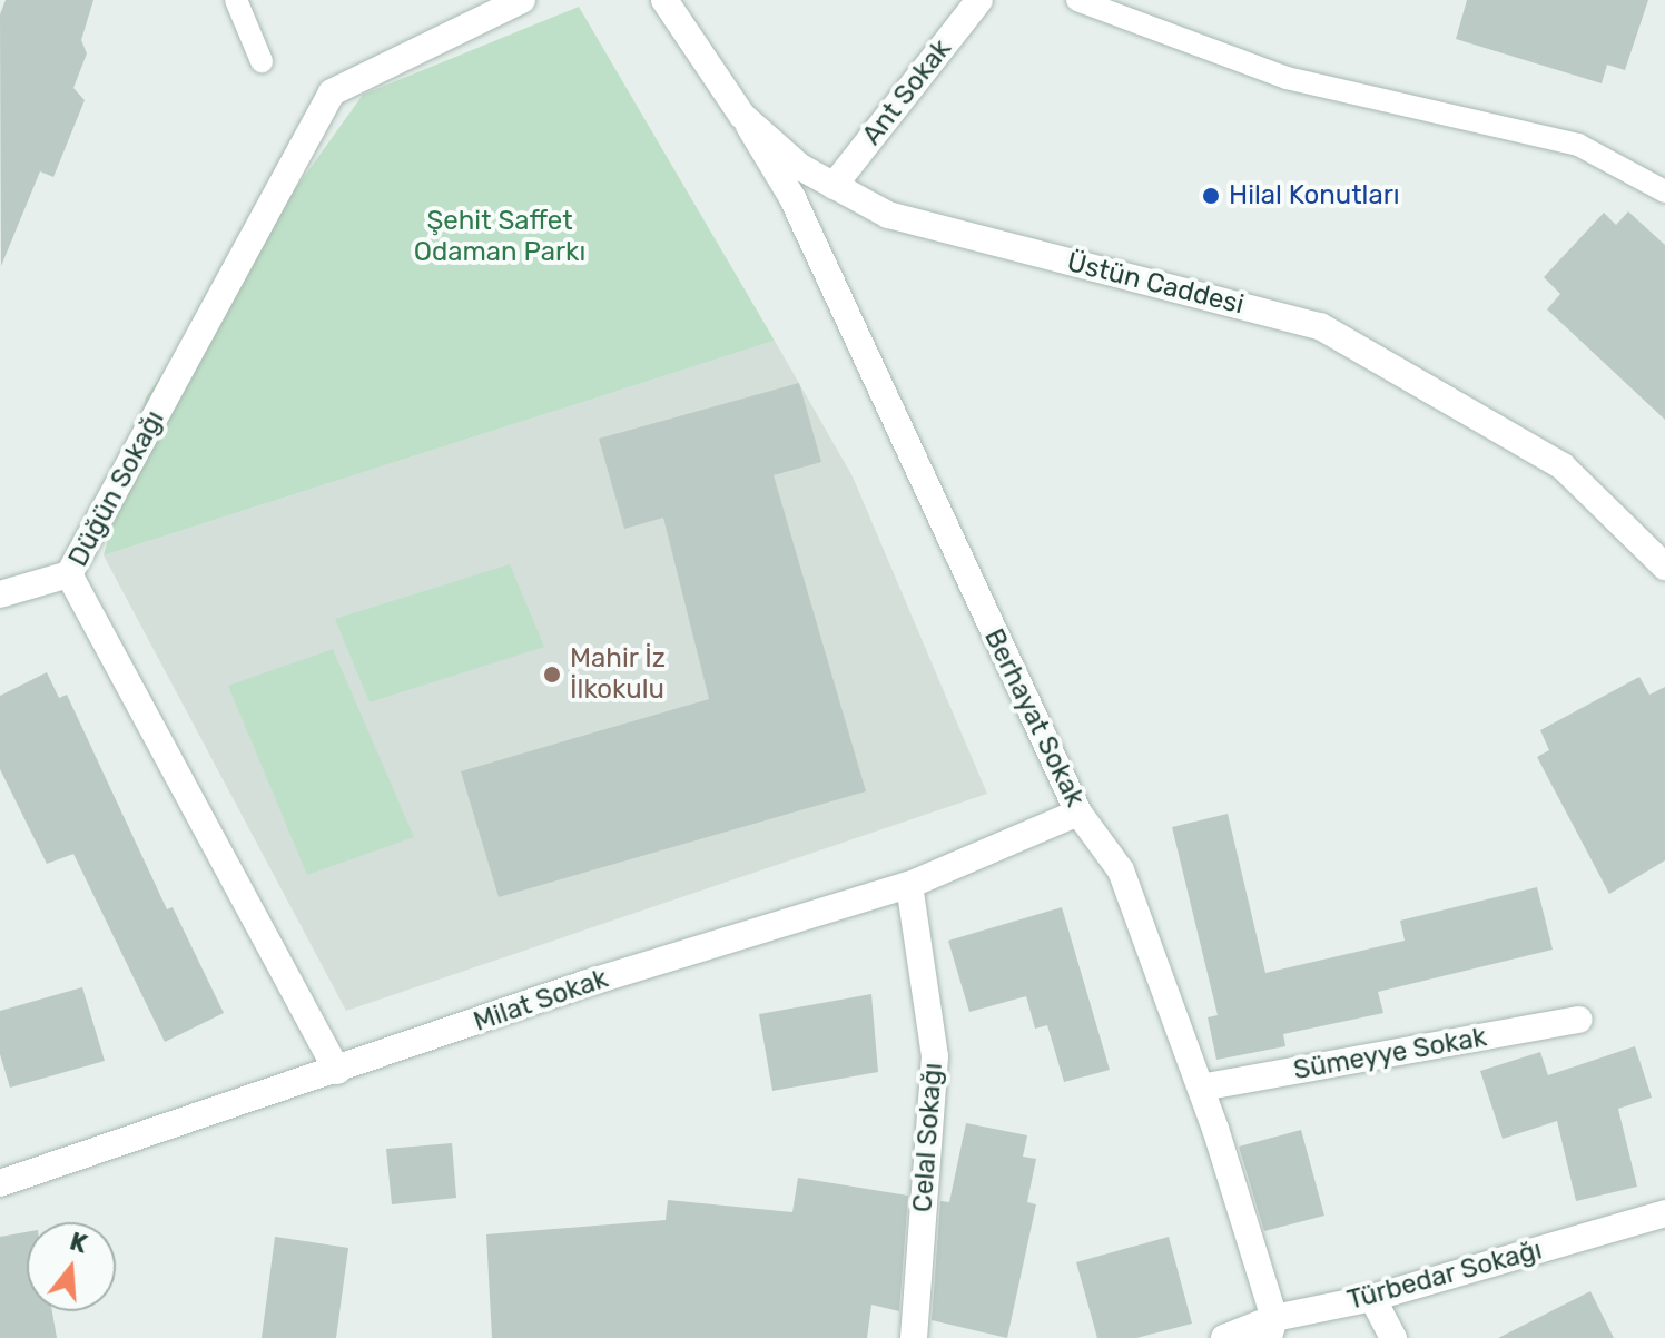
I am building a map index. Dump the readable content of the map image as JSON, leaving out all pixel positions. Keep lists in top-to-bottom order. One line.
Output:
{"streets":{"street":["Ant Sokak","Üstün Caddesi","Düğün Sokağı","Berhayat Sokak","Milat Sokak","Sümeyye Sokak","Celal Sokağı","Türbedar Sokağı"]},"crossings":[["Ant Sokak","Üstün Caddesi"],["Üstün Caddesi","Berhayat Sokak"],["Düğün Sokağı","Milat Sokak"],["Berhayat Sokak","Milat Sokak"],["Berhayat Sokak","Sümeyye Sokak"],["Berhayat Sokak","Türbedar Sokağı"],["Milat Sokak","Celal Sokağı"]],"parks":["Şehit Saffet Odaman Parkı"],"places":["Hilal Konutları","Mahir İz İlkokulu"],"north":"top"}
